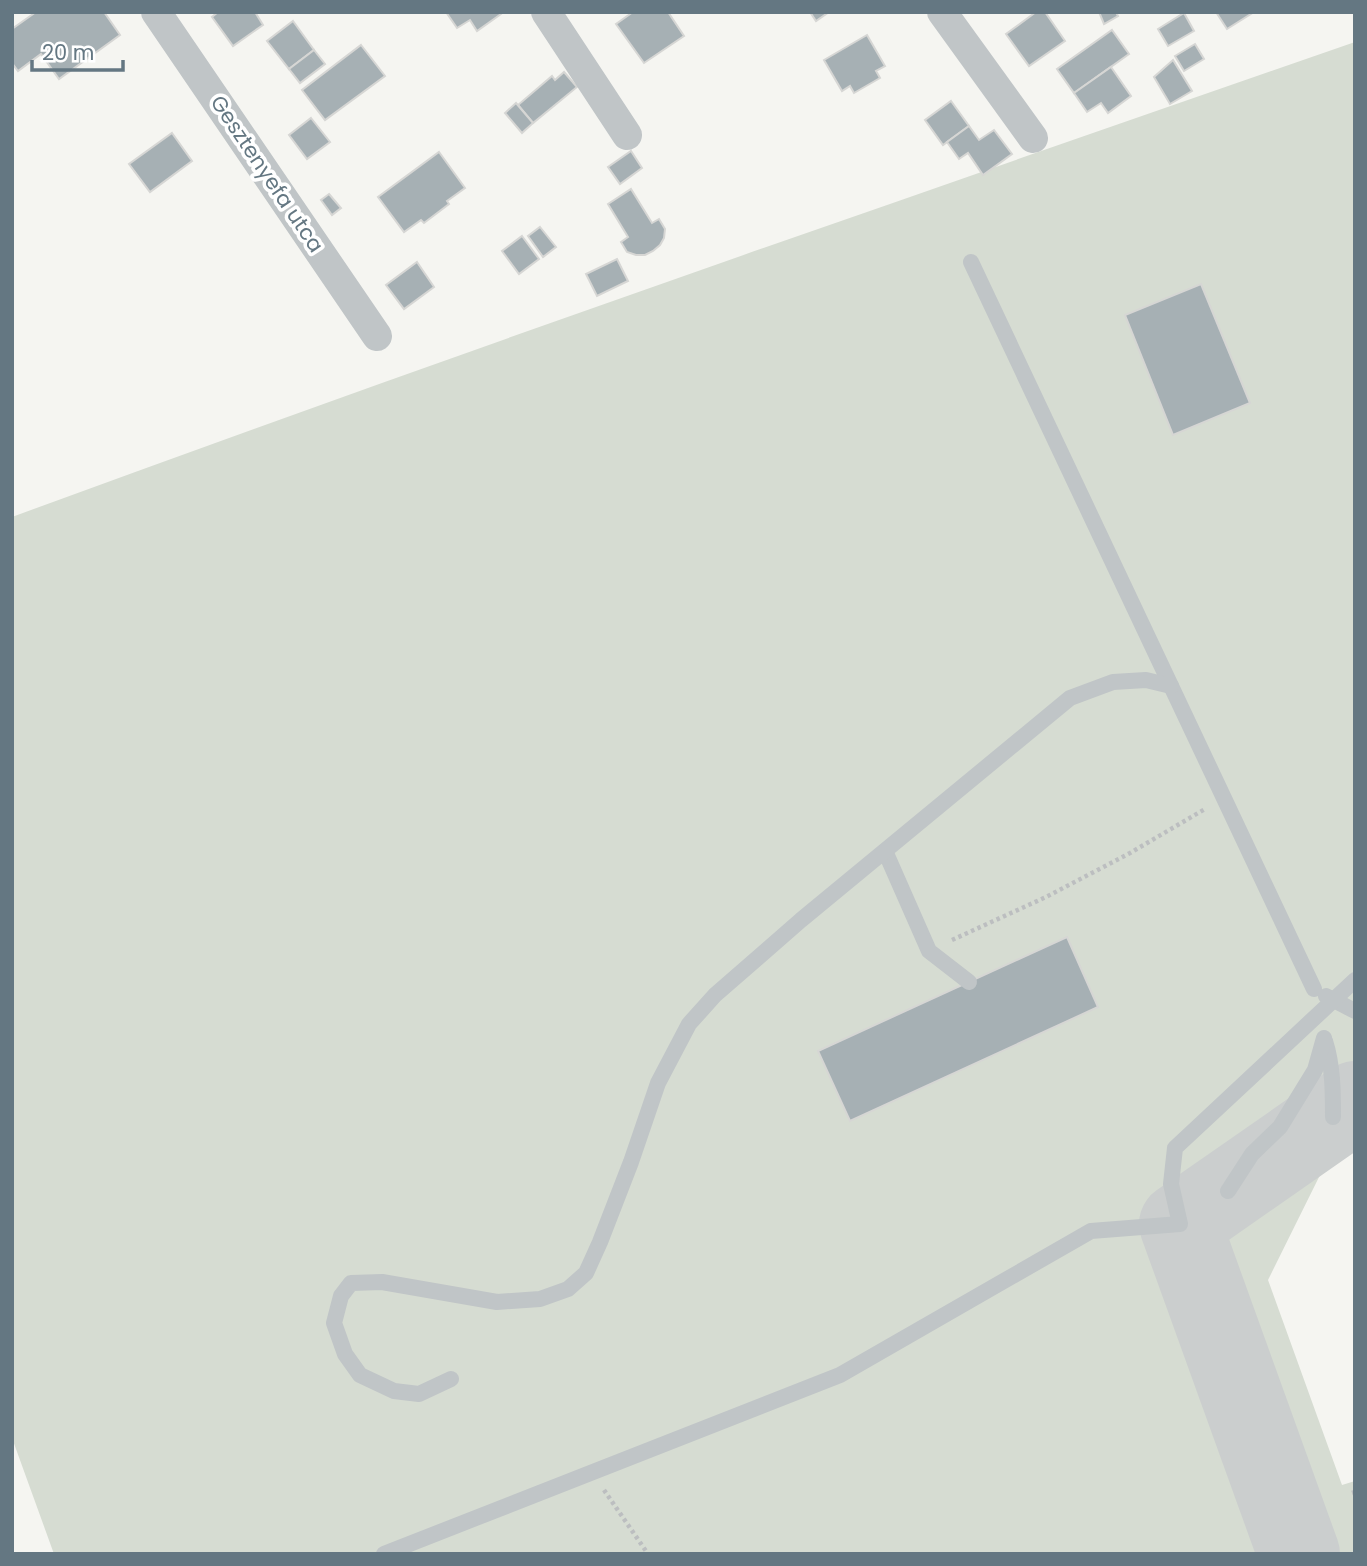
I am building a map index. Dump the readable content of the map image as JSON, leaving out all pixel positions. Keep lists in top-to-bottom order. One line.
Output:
{"streets":{"street":["Gesztenyefa utca"]},"scale_bar":"20 m"}
